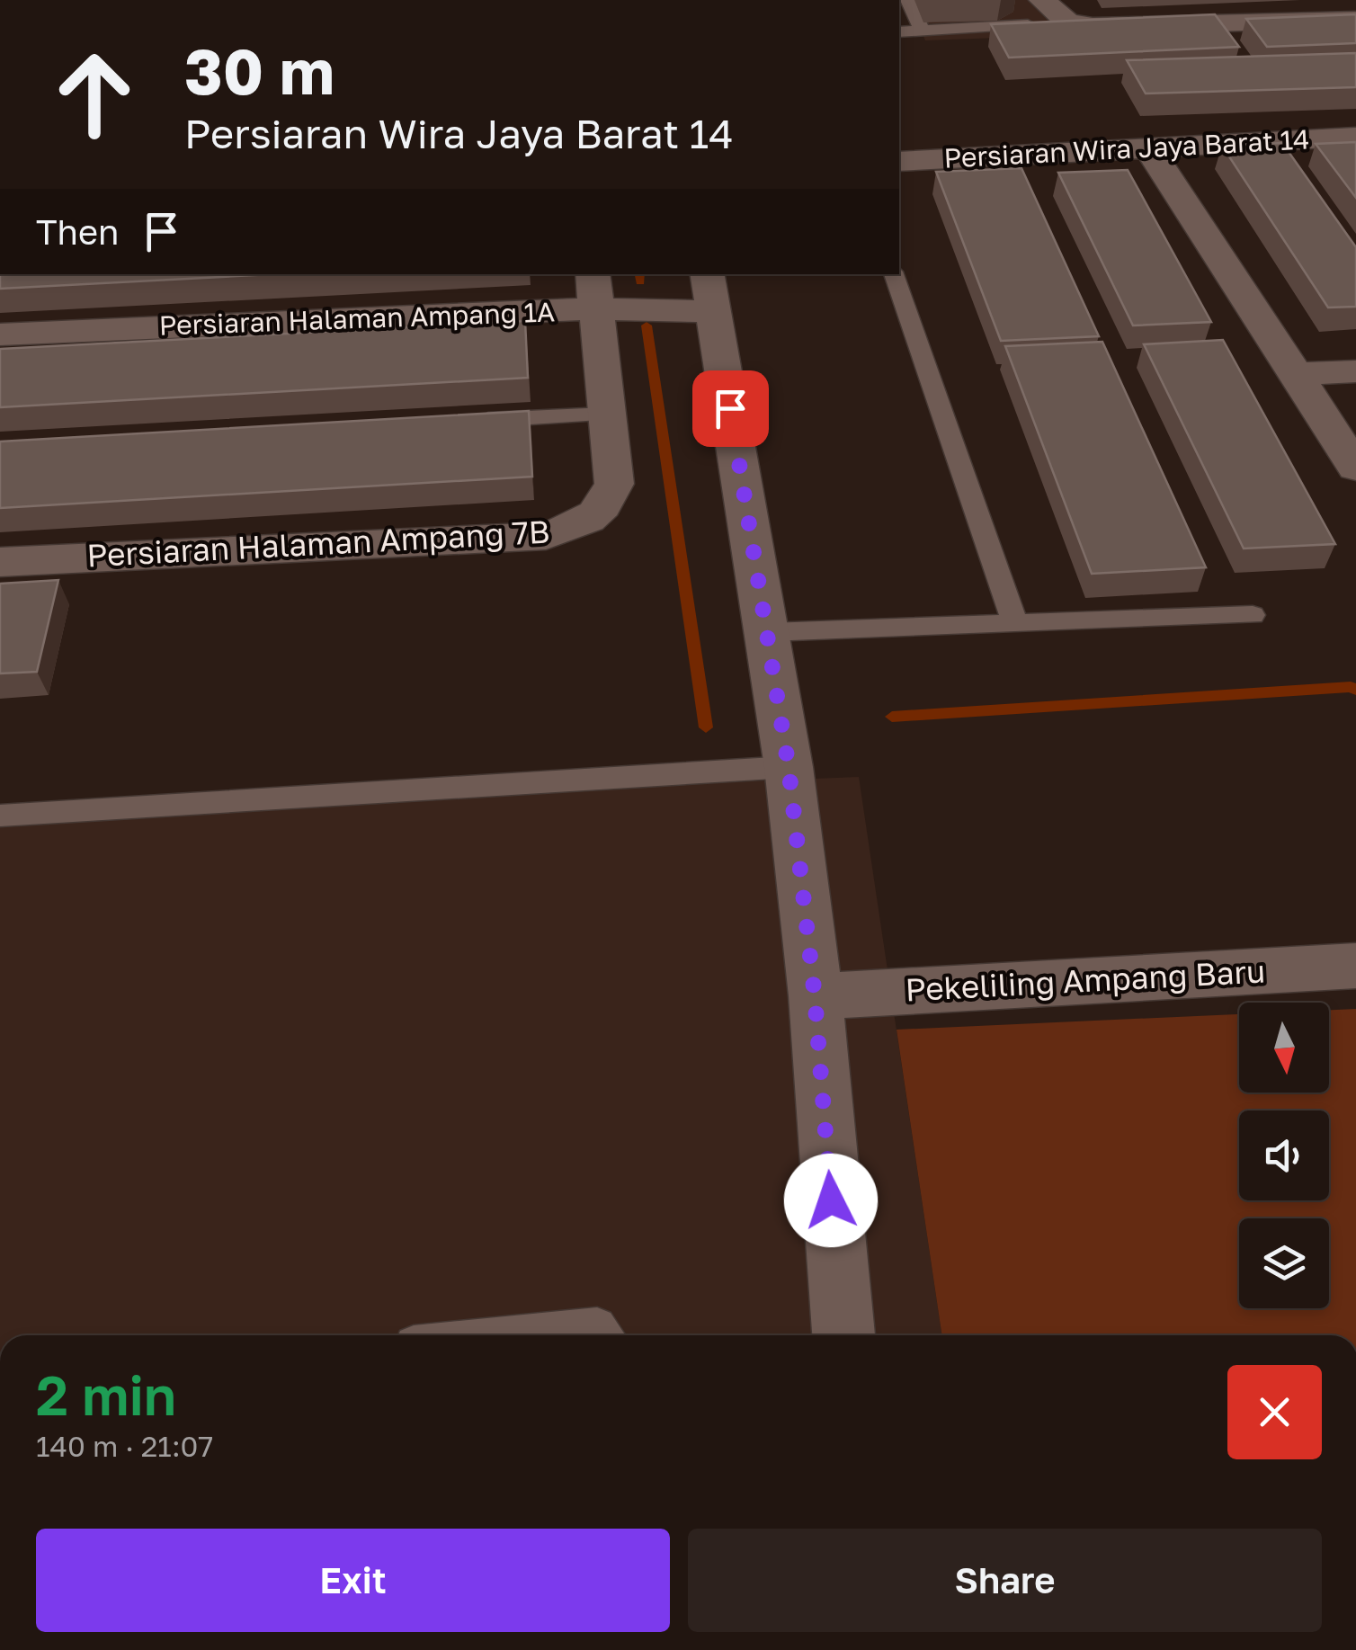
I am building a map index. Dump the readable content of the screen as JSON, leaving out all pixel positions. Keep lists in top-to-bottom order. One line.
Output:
{"streets":{"street":["Persiaran Wira Jaya Barat 14","Persiaran Halaman Ampang 1A","Persiaran Halaman Ampang 7B","Pekeliling Ampang Baru"]},"north":"bottom","page":{"turn":["30 m","Persiaran Wira Jaya Barat 14"],"then":"Then","heading":["2 min","140 m · 21:07"],"buttons":["Exit","Share"]}}
